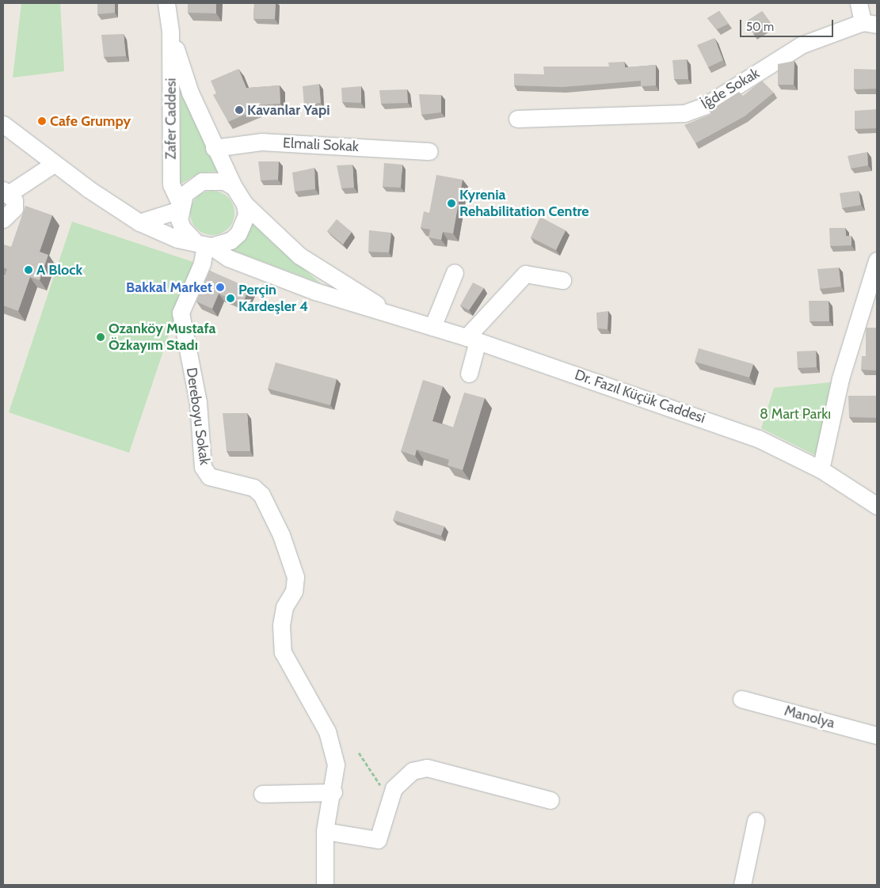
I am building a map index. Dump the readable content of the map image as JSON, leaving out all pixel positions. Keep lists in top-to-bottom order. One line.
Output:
{"streets":{"street":["İĝde Sokak","Zafer Caddesi","Elmali Sokak","Dr. Fazıl Küçük Caddesi","Dereboyu Sokak","Manolya"]},"crossings":[["Zafer Caddesi","Elmali Sokak"],["Zafer Caddesi","Dr. Fazıl Küçük Caddesi"],["Zafer Caddesi","Dereboyu Sokak"],["Dr. Fazıl Küçük Caddesi","Dereboyu Sokak"]],"parks":["8 Mart Parkı"],"places":["Kavanlar Yapi","Cafe Grumpy","Kyrenia Rehabilitation Centre","A Block","Bakkal Market","Perçin Kardeşler 4","Ozanköy Mustafa Özkayım Stadı"],"scale_bar":"50 m"}
